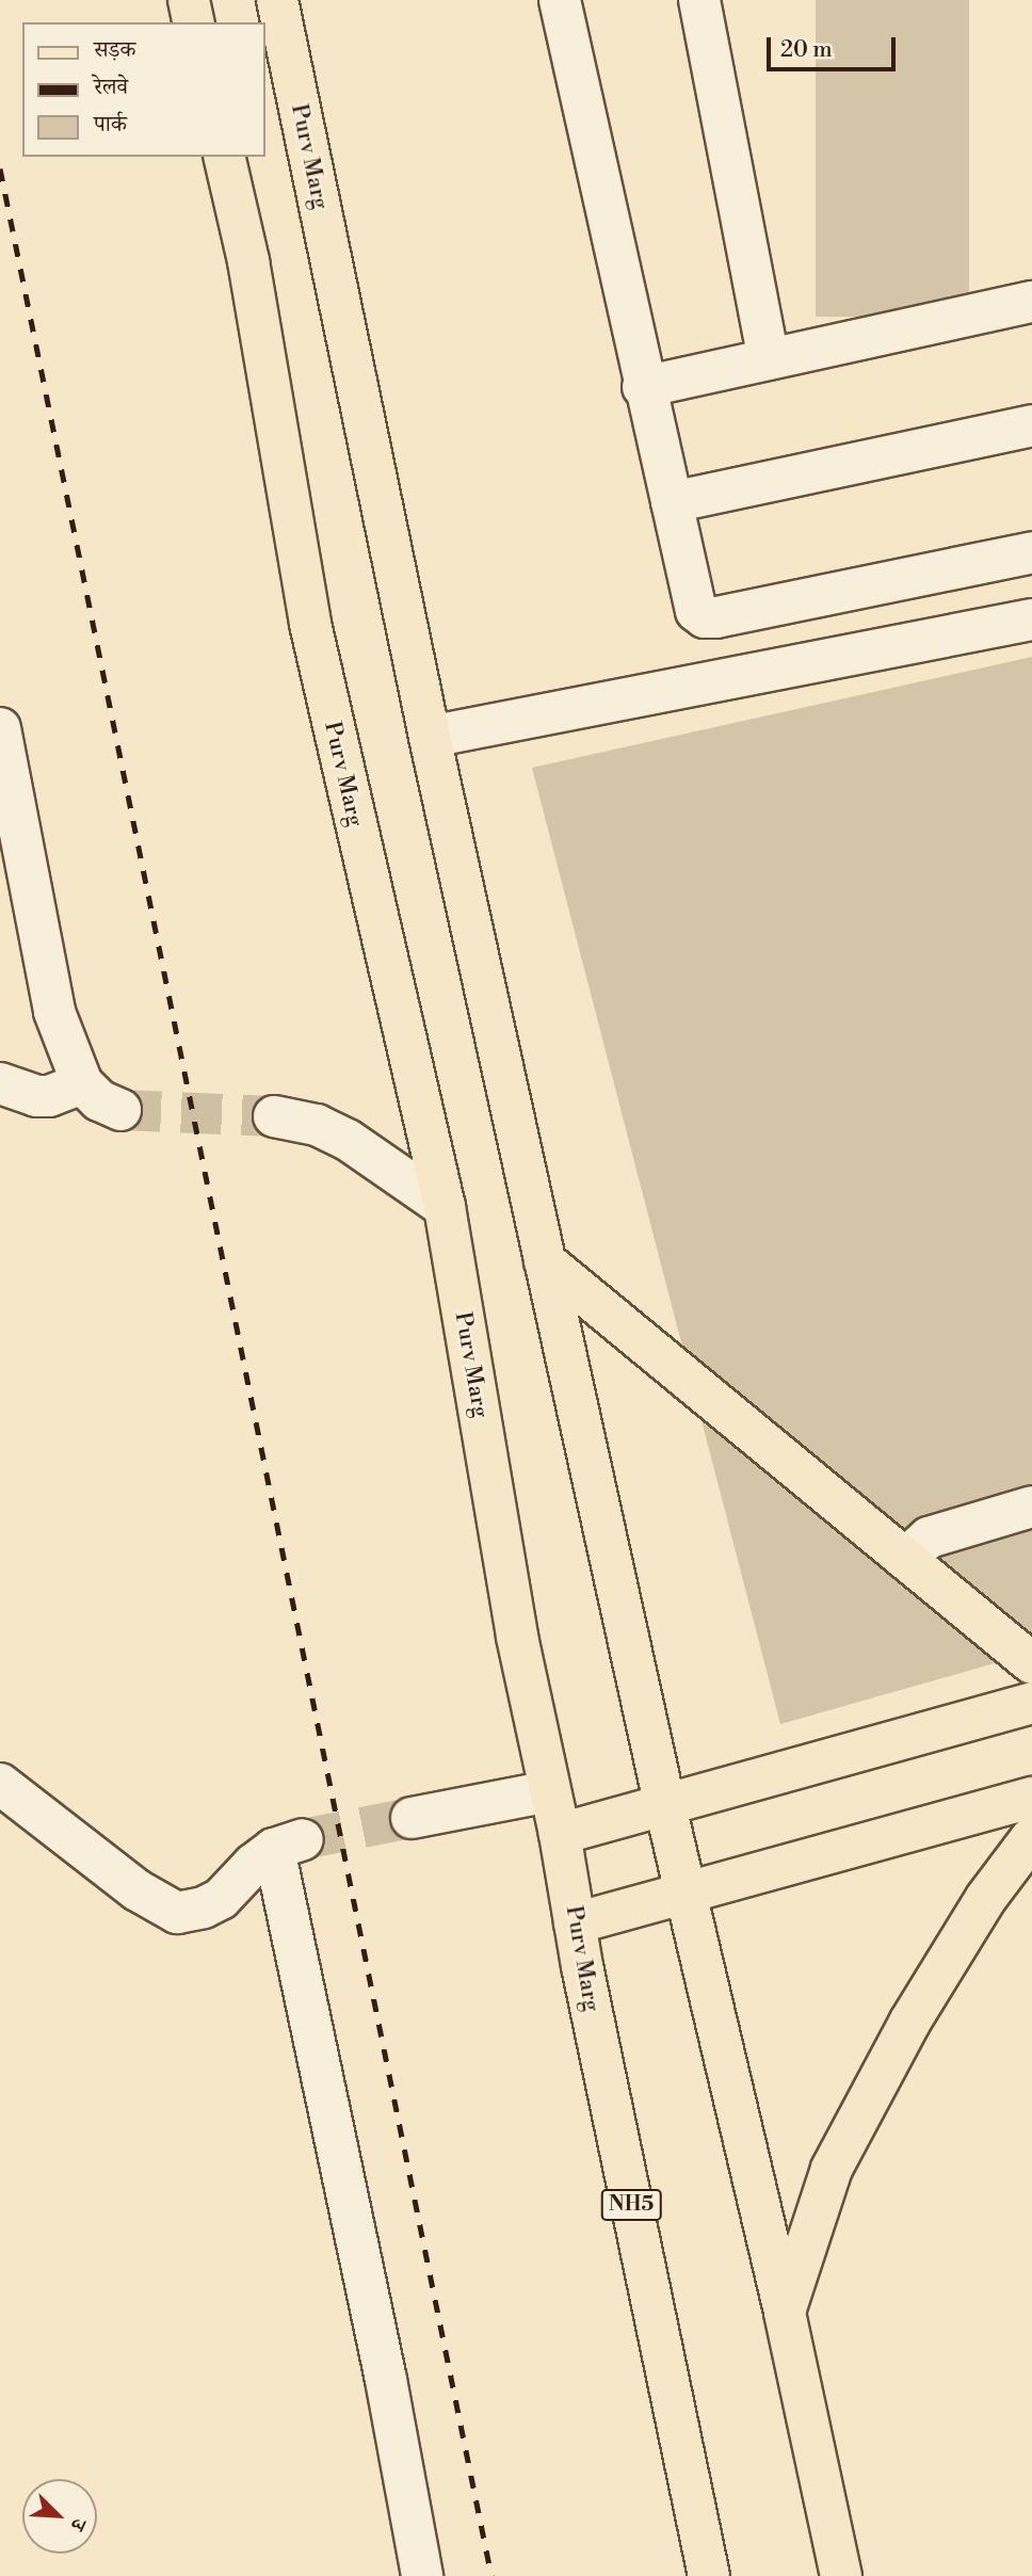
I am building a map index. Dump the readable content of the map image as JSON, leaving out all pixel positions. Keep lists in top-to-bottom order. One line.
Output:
{"streets":{"main road":["Purv Marg","NH5"]},"legend":["सड़क","रेलवे","पार्क"],"scale_bar":"20 m","north":"bottom right"}
